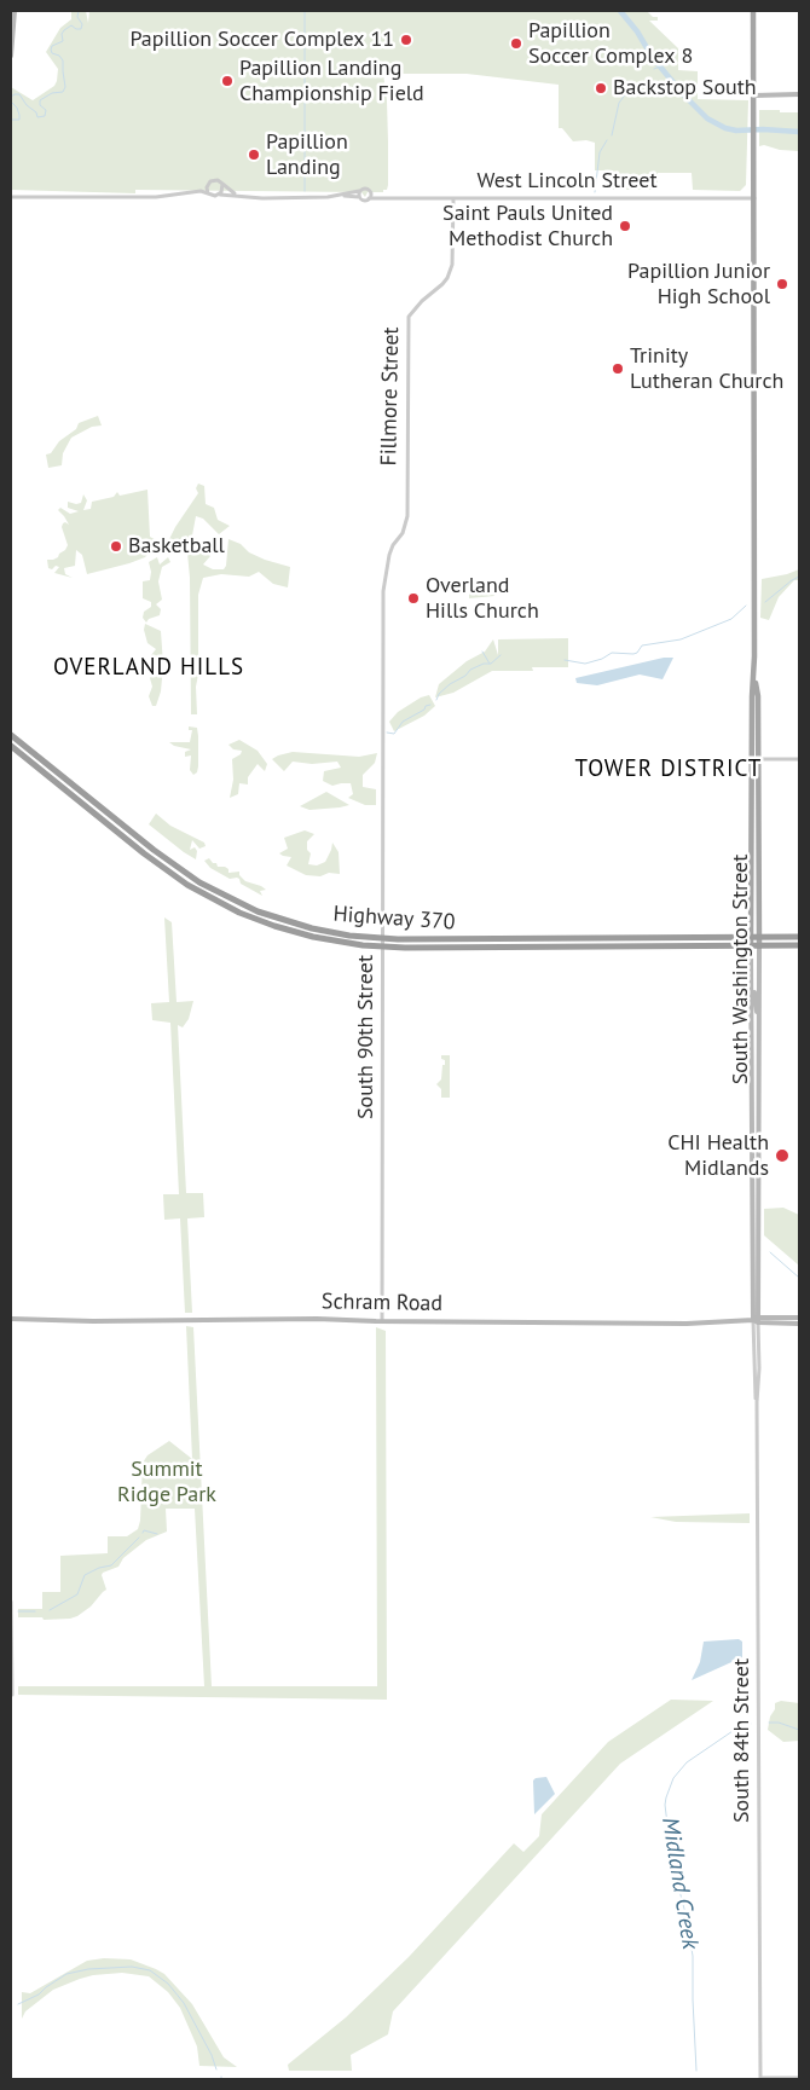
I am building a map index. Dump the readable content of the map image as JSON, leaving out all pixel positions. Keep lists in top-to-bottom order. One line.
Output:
{"streets":{"highway":["Highway 370"],"main road":["South Washington Street","Schram Road","South 84th Street"],"street":["West Lincoln Street","Fillmore Street","South 90th Street"]},"crossings":[["West Lincoln Street","Fillmore Street"],["West Lincoln Street","South Washington Street"],["Fillmore Street","South 90th Street"],["Highway 370","South Washington Street"],["Highway 370","South 90th Street"],["South Washington Street","South 84th Street"],["South 90th Street","Schram Road"],["Schram Road","South 84th Street"]],"districts":["OVERLAND HILLS","TOWER DISTRICT"],"water":["Midland Creek"],"parks":["Summit Ridge Park"],"places":["Papillion Soccer Complex 11","Papillion Soccer Complex 8","Papillion Landing Championship Field","Backstop South","Papillion Landing","Saint Pauls United Methodist Church","Papillion Junior High School","Trinity Lutheran Church","Basketball","Overland Hills Church","CHI Health Midlands"]}
